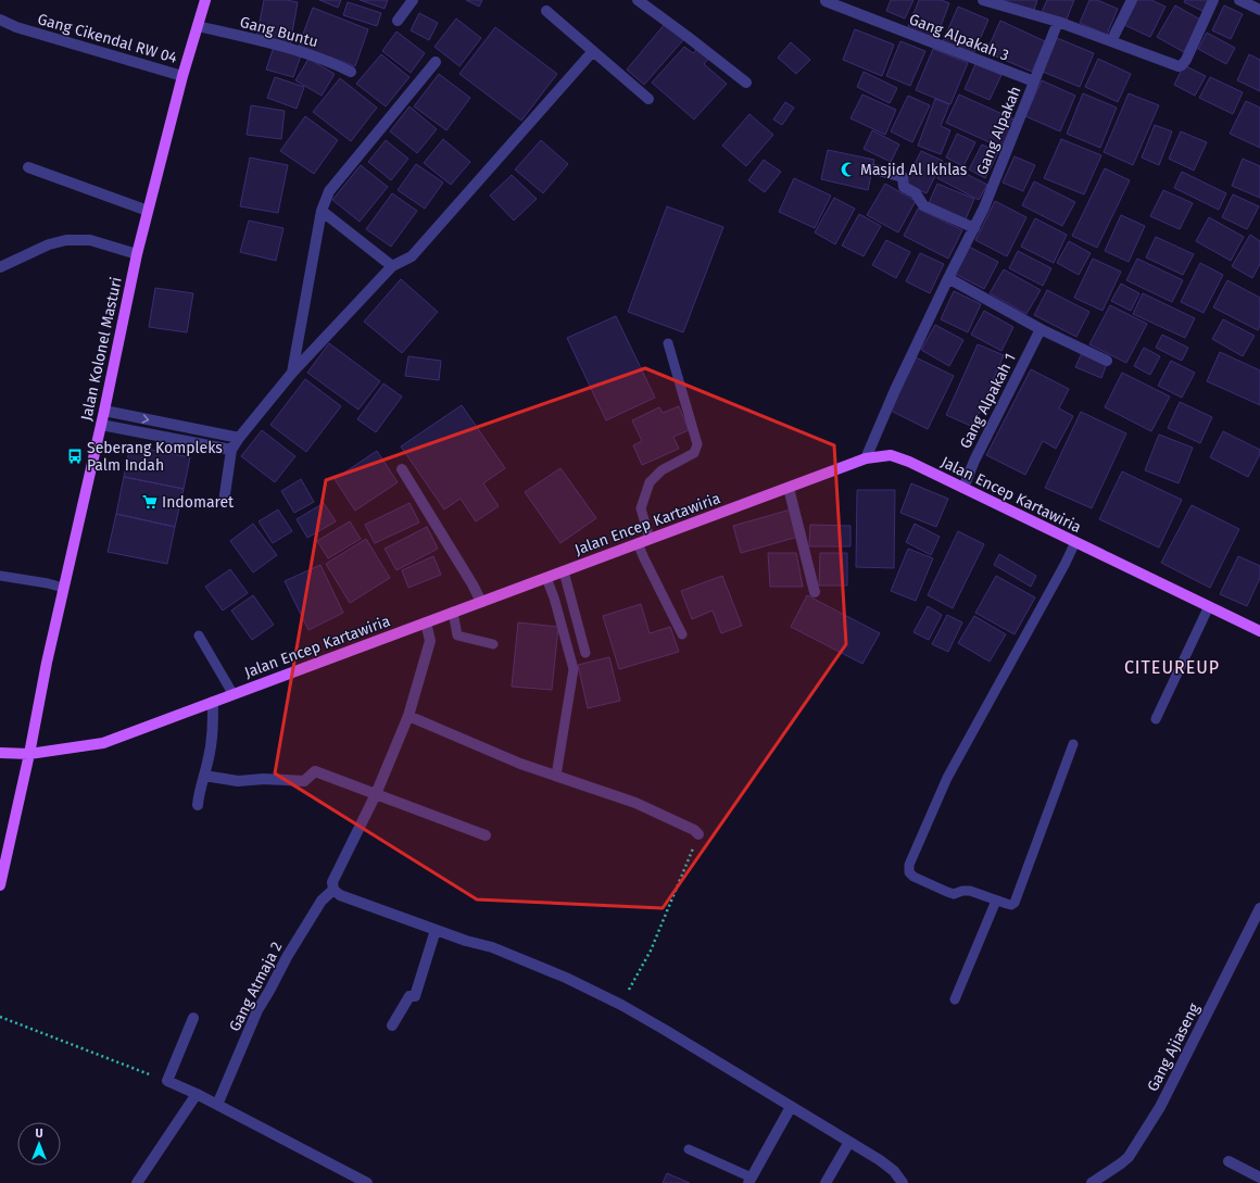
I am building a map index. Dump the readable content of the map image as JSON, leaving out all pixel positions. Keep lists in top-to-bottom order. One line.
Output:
{"streets":{"main road":["Jalan Kolonel Masturi","Jalan Encep Kartawiria"],"street":["Gang Buntu","Gang Alpakah 3","Gang Cikendal RW 04","Gang Alpakah","Gang Alpakah 1","Gang Atmaja 2","Gang Ajiaseng"]},"crossings":[["Gang Buntu","Jalan Kolonel Masturi"],["Gang Alpakah 3","Gang Alpakah"],["Gang Cikendal RW 04","Jalan Kolonel Masturi"],["Gang Alpakah","Jalan Encep Kartawiria"],["Jalan Kolonel Masturi","Jalan Encep Kartawiria"],["Gang Alpakah 1","Jalan Encep Kartawiria"]],"districts":["CITEUREUP"],"places":{"mosque":["Masjid Al Ikhlas"],"bus stop":["Seberang Kompleks Palm Indah"],"supermarket":["Indomaret"]},"north":"top"}
